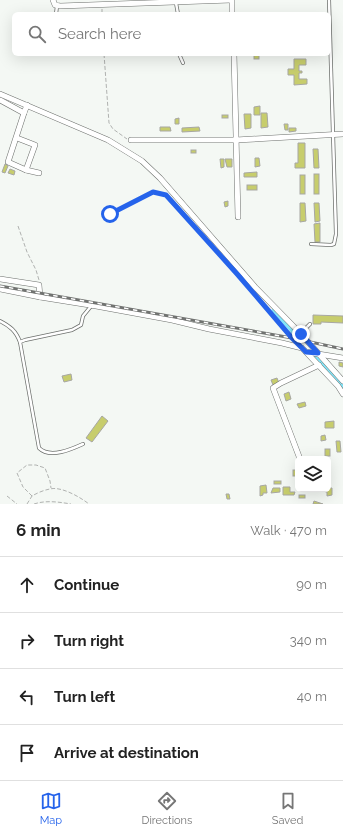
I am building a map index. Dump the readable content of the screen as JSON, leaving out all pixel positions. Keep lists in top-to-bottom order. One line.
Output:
{"page":{"search":"Search here","heading":["6 min","Walk · 470 m"],"list":[["Continue","90 m"],["Turn right","340 m"],["Turn left","40 m"],"Arrive at destination"],"nav":["Map","Directions","Saved"]}}
